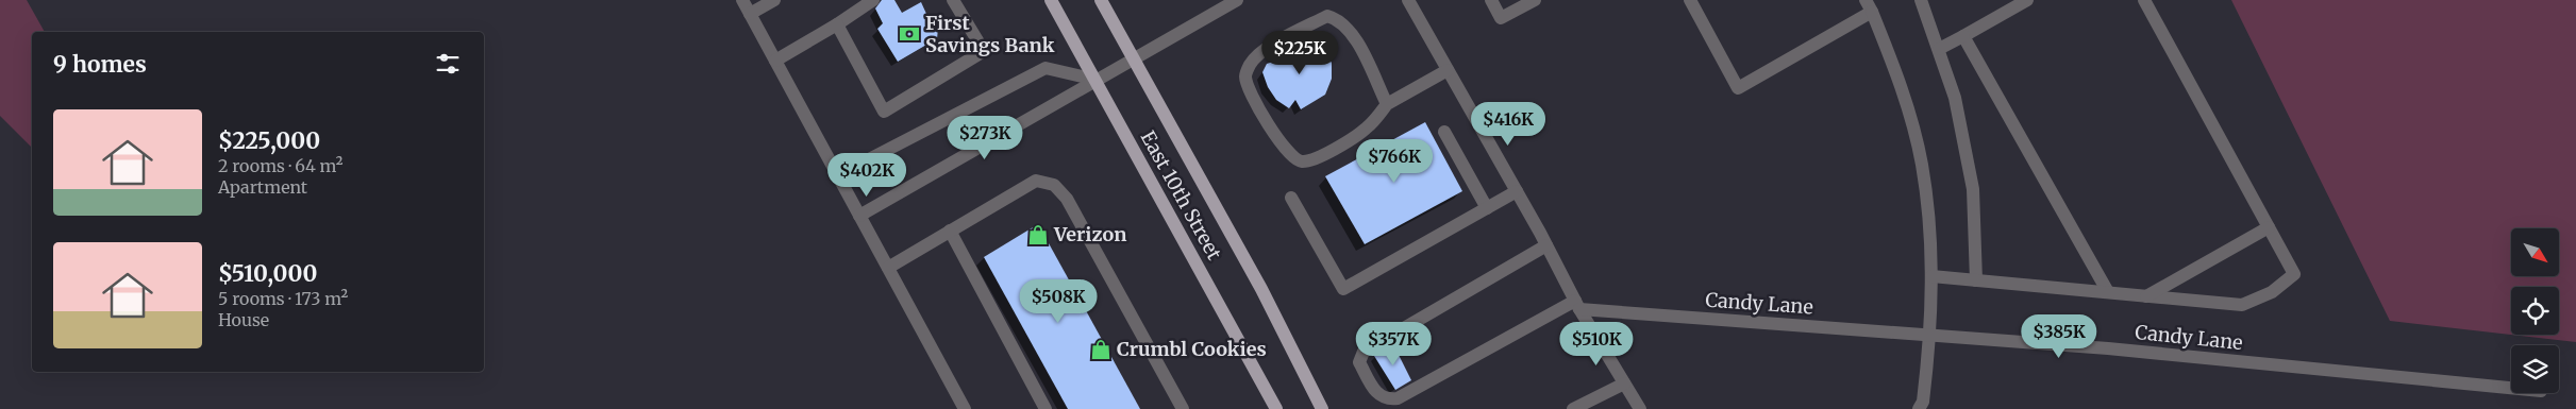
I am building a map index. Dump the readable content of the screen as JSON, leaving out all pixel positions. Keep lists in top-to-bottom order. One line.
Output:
{"streets":{"main road":["East 10th Street"],"street":["Candy Lane"]},"places":{"bank":["First Savings Bank"],"shop":["Verizon","Crumbl Cookies"]},"north":"bottom right","page":{"price":["$225K","$416K","$273K","$766K","$402K","$508K","$385K","$357K","$510K"],"heading":"9 homes","list":[{"name":"$225,000","note":"2 rooms · 64 m² · Apartment"},{"name":"$510,000","note":"5 rooms · 173 m² · House"}]}}
